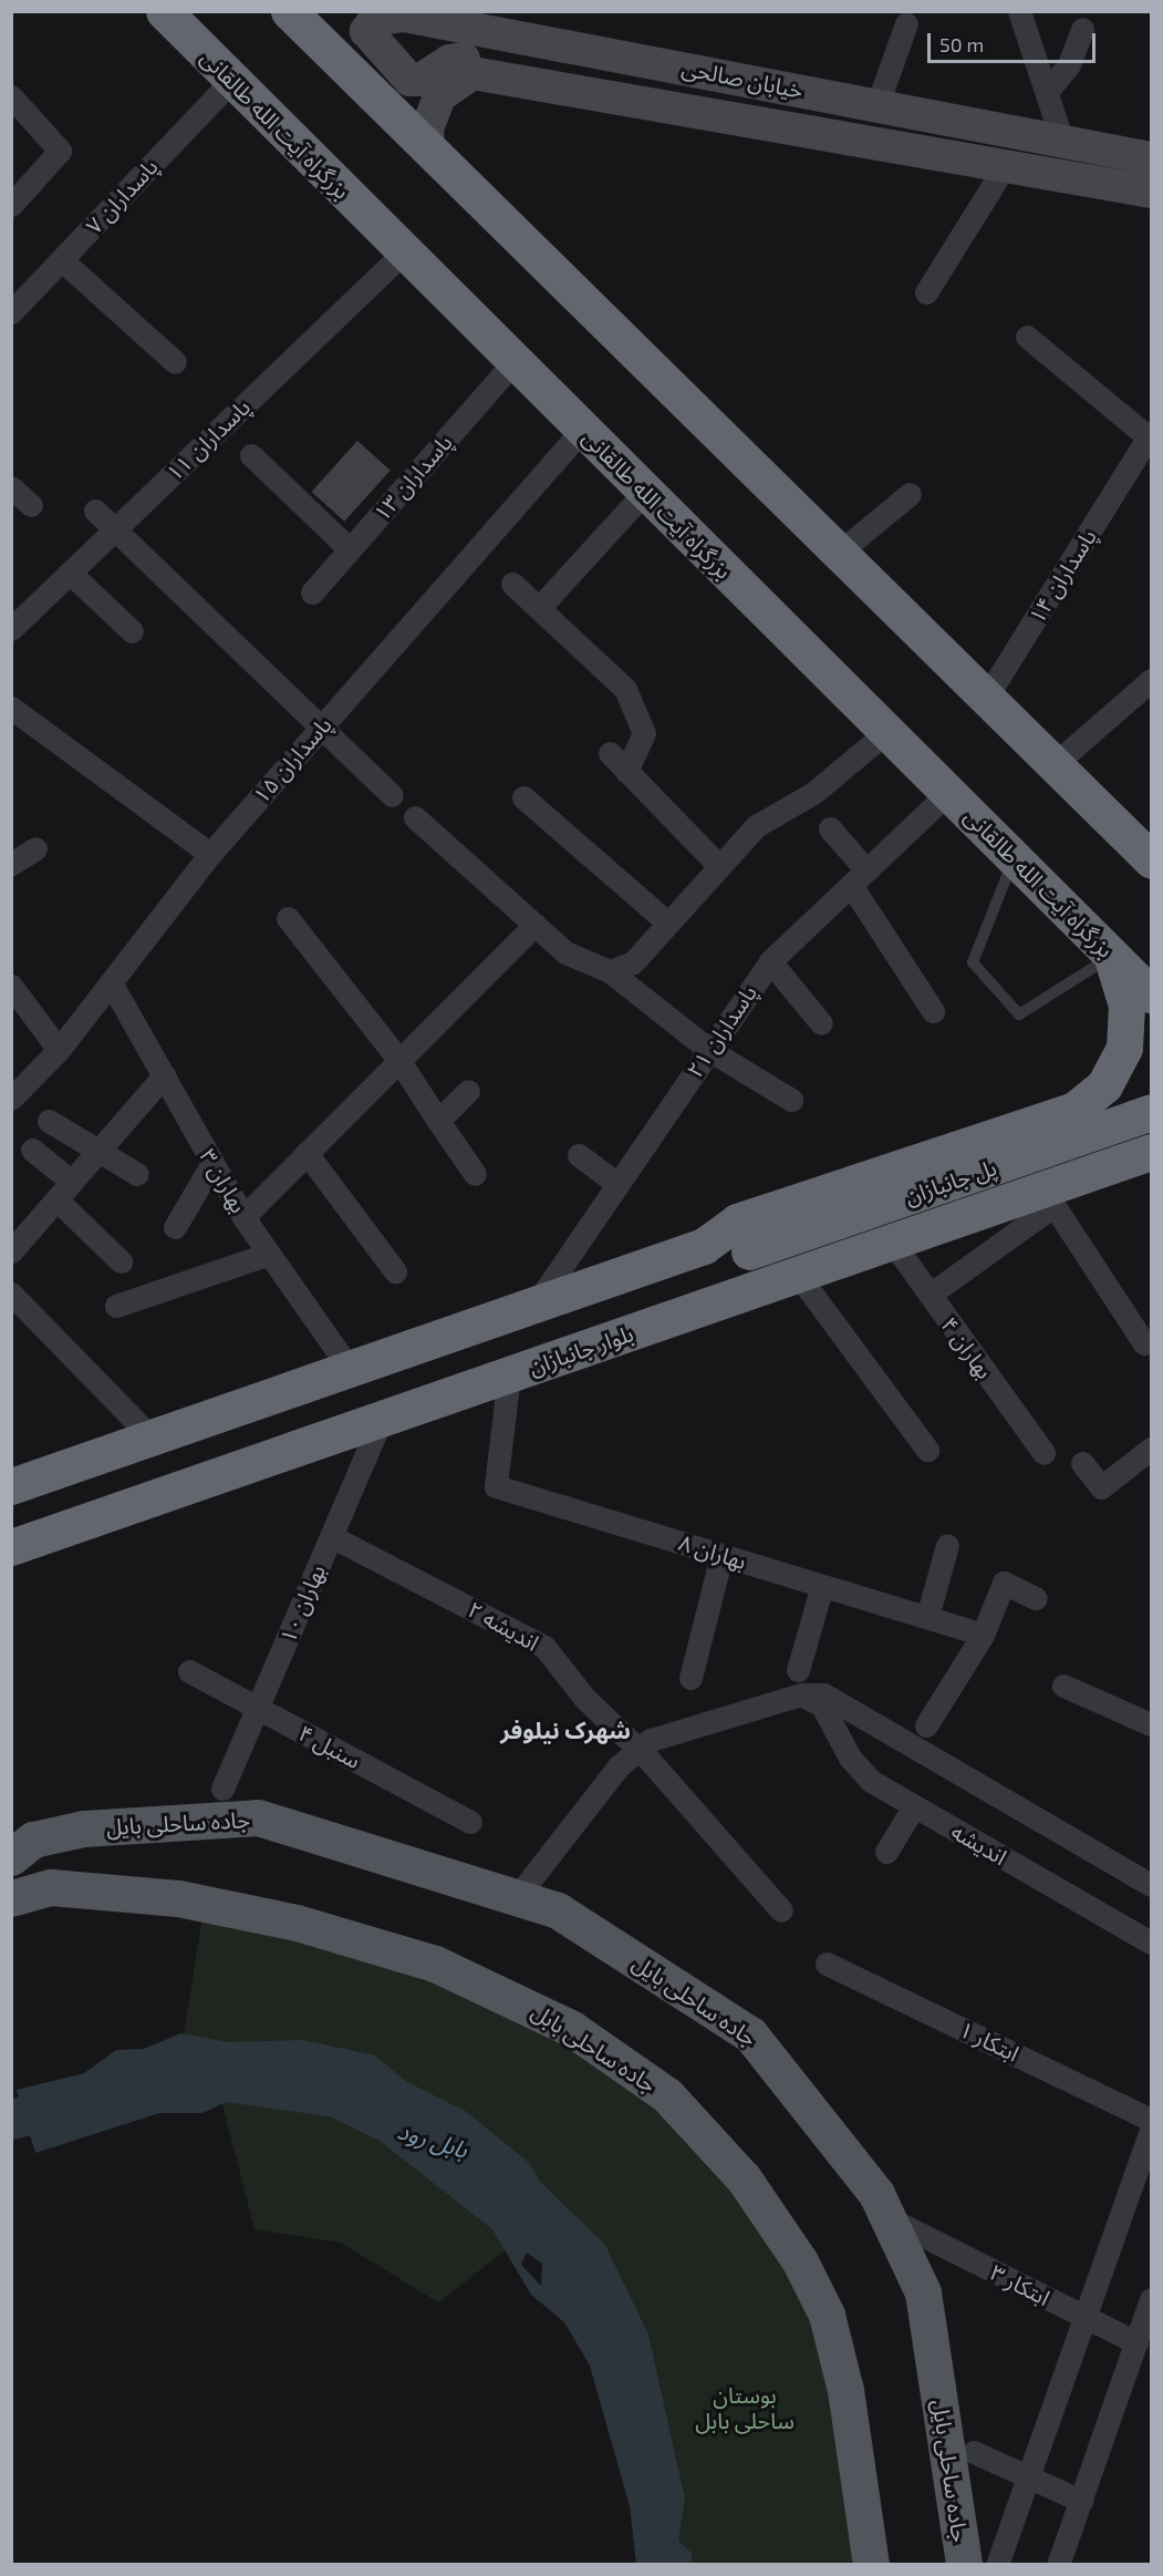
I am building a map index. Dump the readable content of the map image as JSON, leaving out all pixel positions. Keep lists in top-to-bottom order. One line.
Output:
{"streets":{"highway":["بزرگراه آیت الله طالقانی","پل جانبازان","بلوار جانبازان"],"main road":["خیابان صالحی","جاده ساحلی بایل","جاده ساحلی بابل"],"street":["پاسداران ۷","پاسداران ١١","پاسداران ۱۳","پاسداران ۱۴","پاسداران ۱۵","پاسداران ۲۱","بهاران ۳","بهاران ۴","بهاران ۸","بهاران ۱۰","اندیشه ۲","سنبل ۴","اندیشه","ابتکار ۱","ابتکار ۳"]},"crossings":[["بزرگراه آیت الله طالقانی","پاسداران ۷"],["بزرگراه آیت الله طالقانی","پاسداران ١١"],["بزرگراه آیت الله طالقانی","پاسداران ۱۳"],["بزرگراه آیت الله طالقانی","پاسداران ۱۵"],["بزرگراه آیت الله طالقانی","پاسداران ۲۱"],["پاسداران ۱۵","بهاران ۳"],["بهاران ۴","بلوار جانبازان"],["بلوار جانبازان","بهاران ۸"],["بلوار جانبازان","بهاران ۱۰"],["بهاران ۱۰","اندیشه ۲"],["بهاران ۱۰","سنبل ۴"]],"districts":["شهرک نیلوفر"],"water":["بابل رود"],"parks":["بوستان ساحلی بابل"],"scale_bar":"50 m"}
